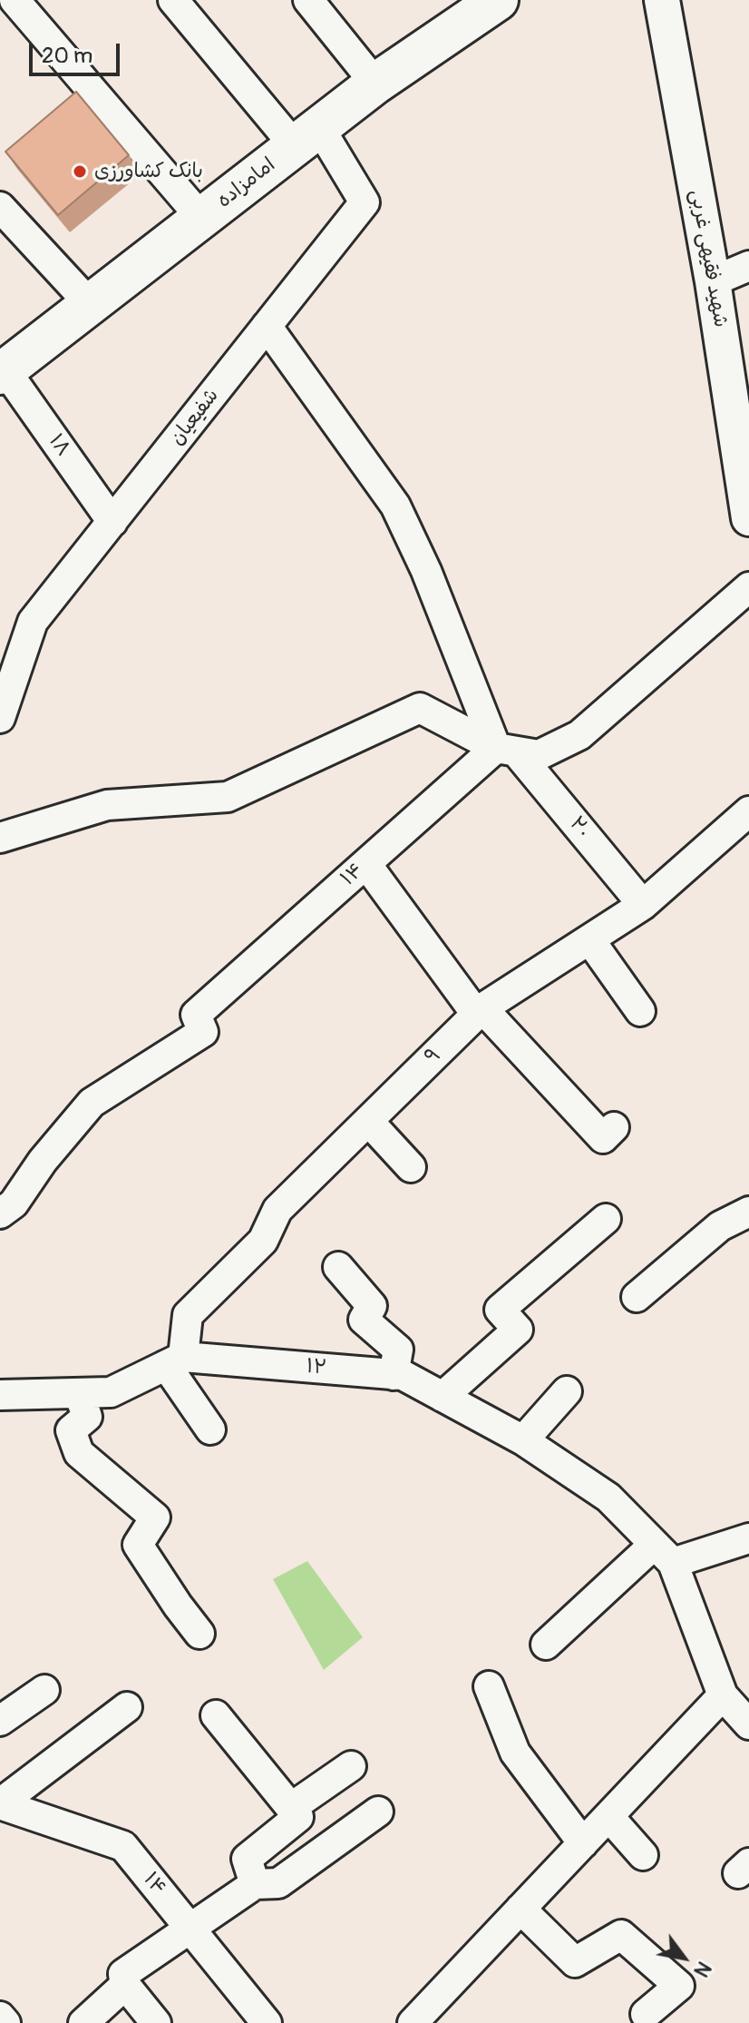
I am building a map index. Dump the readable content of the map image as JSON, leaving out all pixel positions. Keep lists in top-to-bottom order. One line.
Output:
{"streets":{"main road":["امامزاده"],"street":["شهید فقیهی غربی","شفیعیان","۱۸","۲۰","۱۴","۹","۱۲"]},"crossings":[["امامزاده","شفیعیان"],["امامزاده","۱۸"],["شفیعیان","۱۸"],["۲۰","۱۴"],["۲۰","۹"],["۹","۱۲"]],"places":["بانک کشاورزی"],"scale_bar":"20 m","north":"bottom right"}
